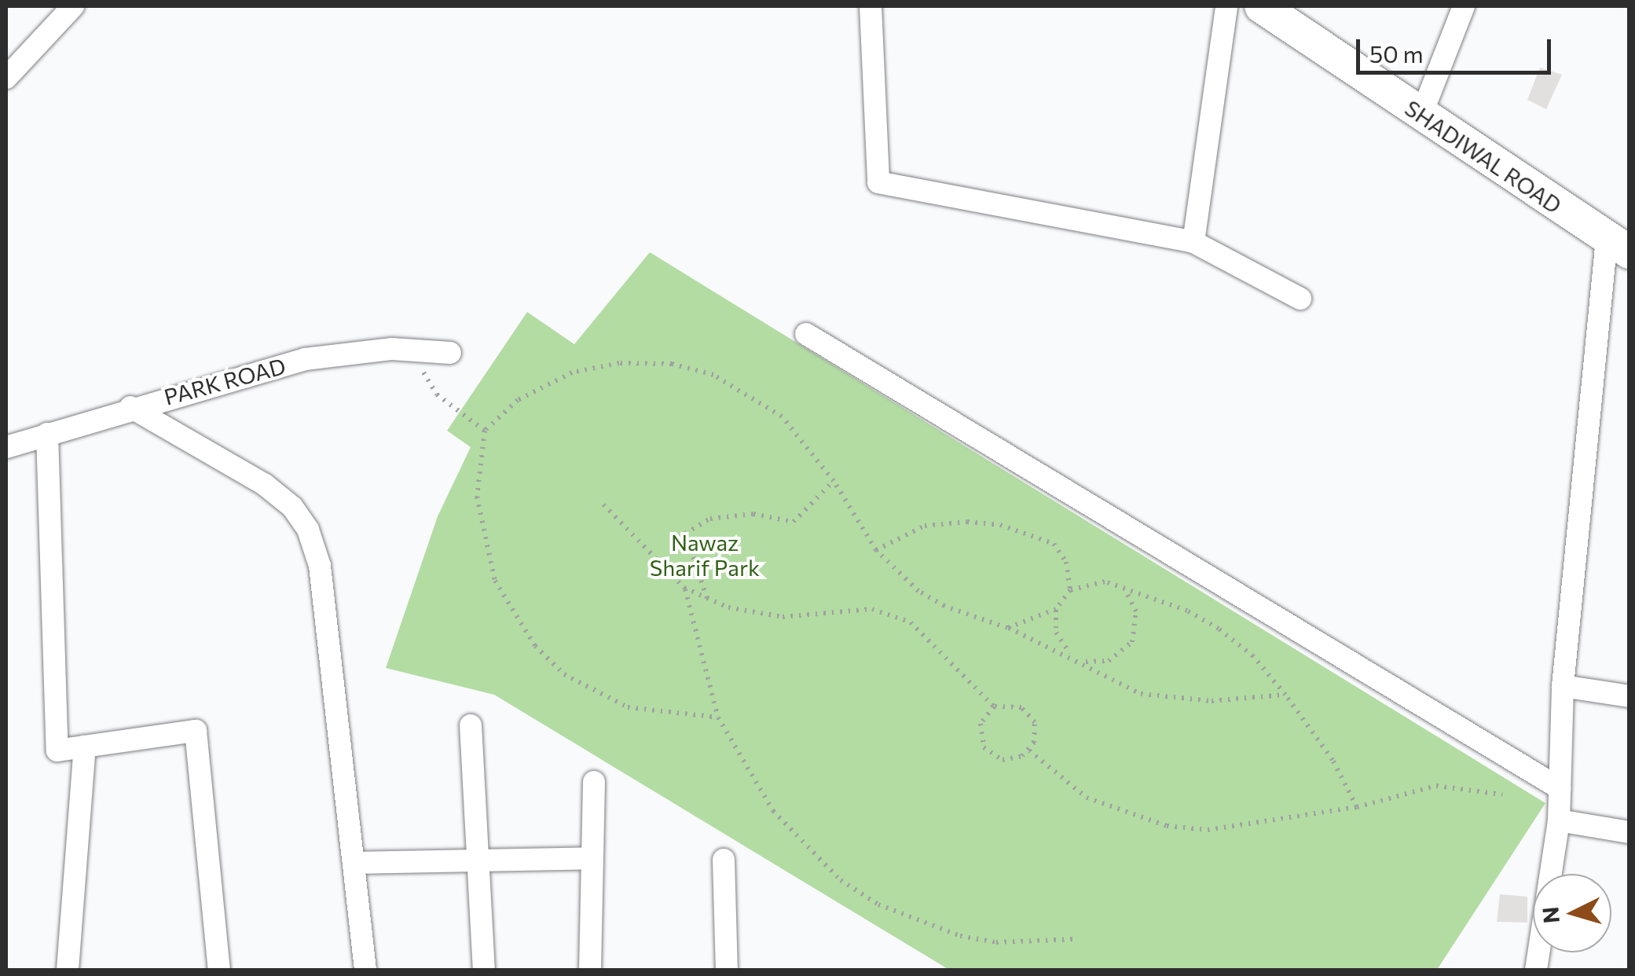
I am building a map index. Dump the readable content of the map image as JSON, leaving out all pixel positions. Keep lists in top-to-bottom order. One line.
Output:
{"streets":{"main road":["SHADIWAL ROAD"],"street":["PARK ROAD"]},"parks":["Nawaz Sharif Park"],"scale_bar":"50 m","north":"left"}
